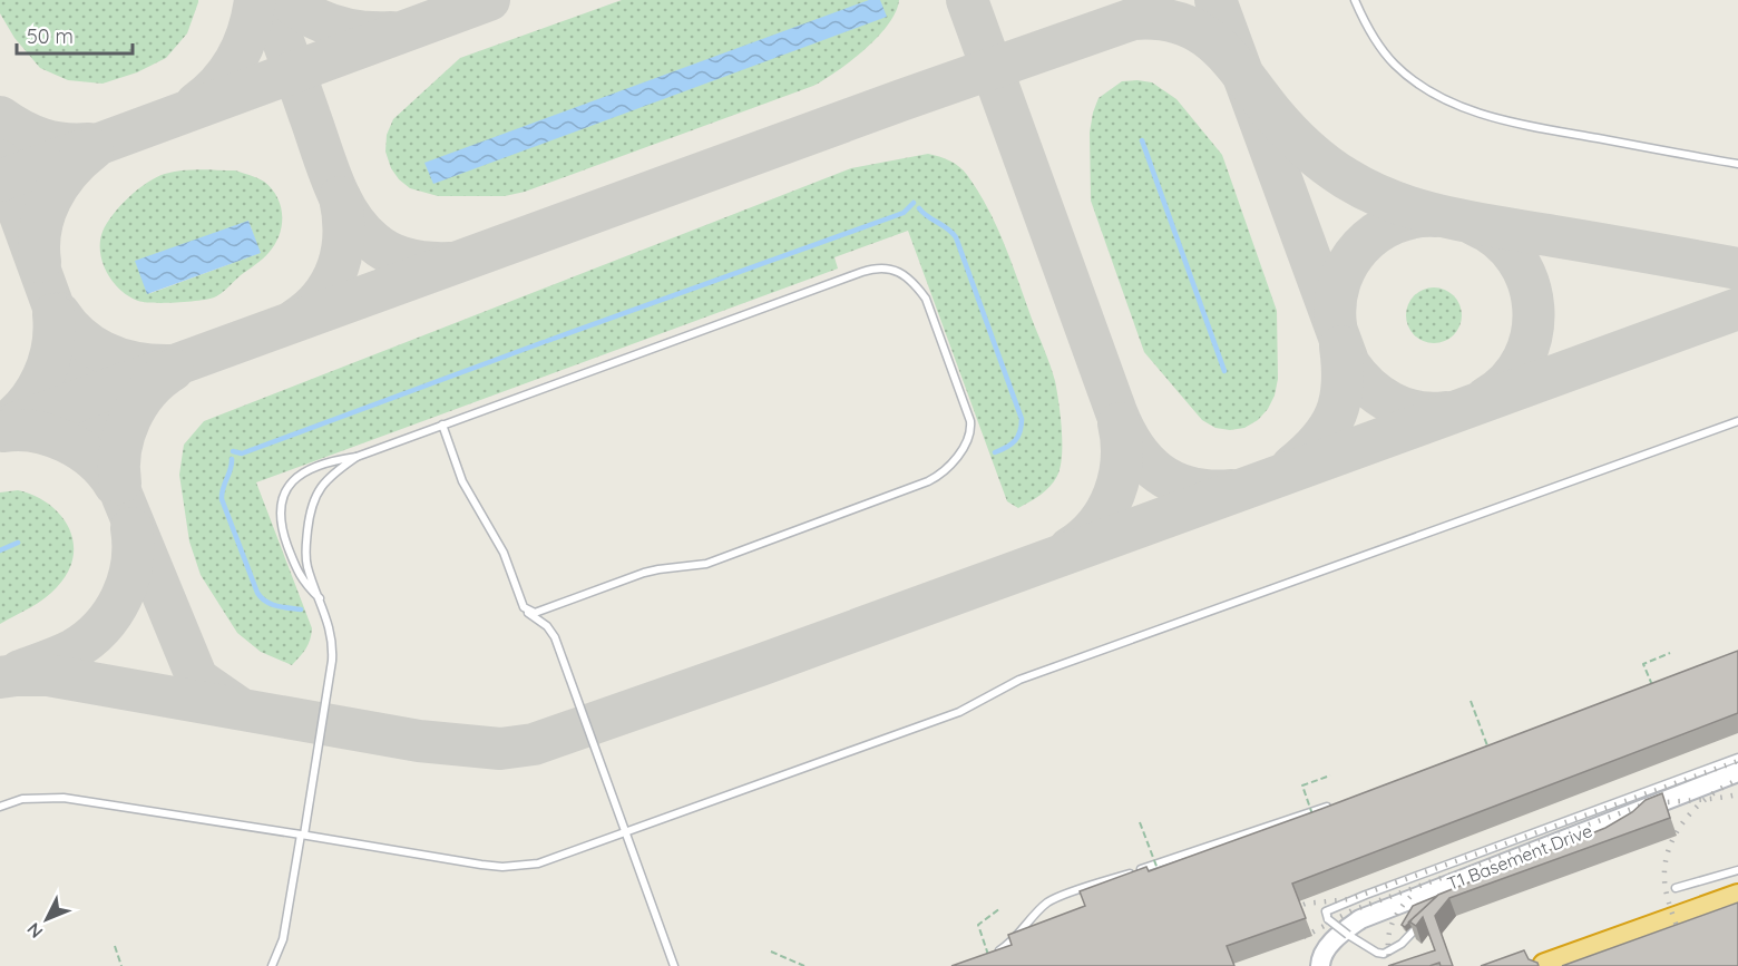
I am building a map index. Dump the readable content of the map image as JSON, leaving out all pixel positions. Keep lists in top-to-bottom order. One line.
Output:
{"streets":{"main road":["T1 Basement Drive"]},"scale_bar":"50 m","north":"bottom left"}
